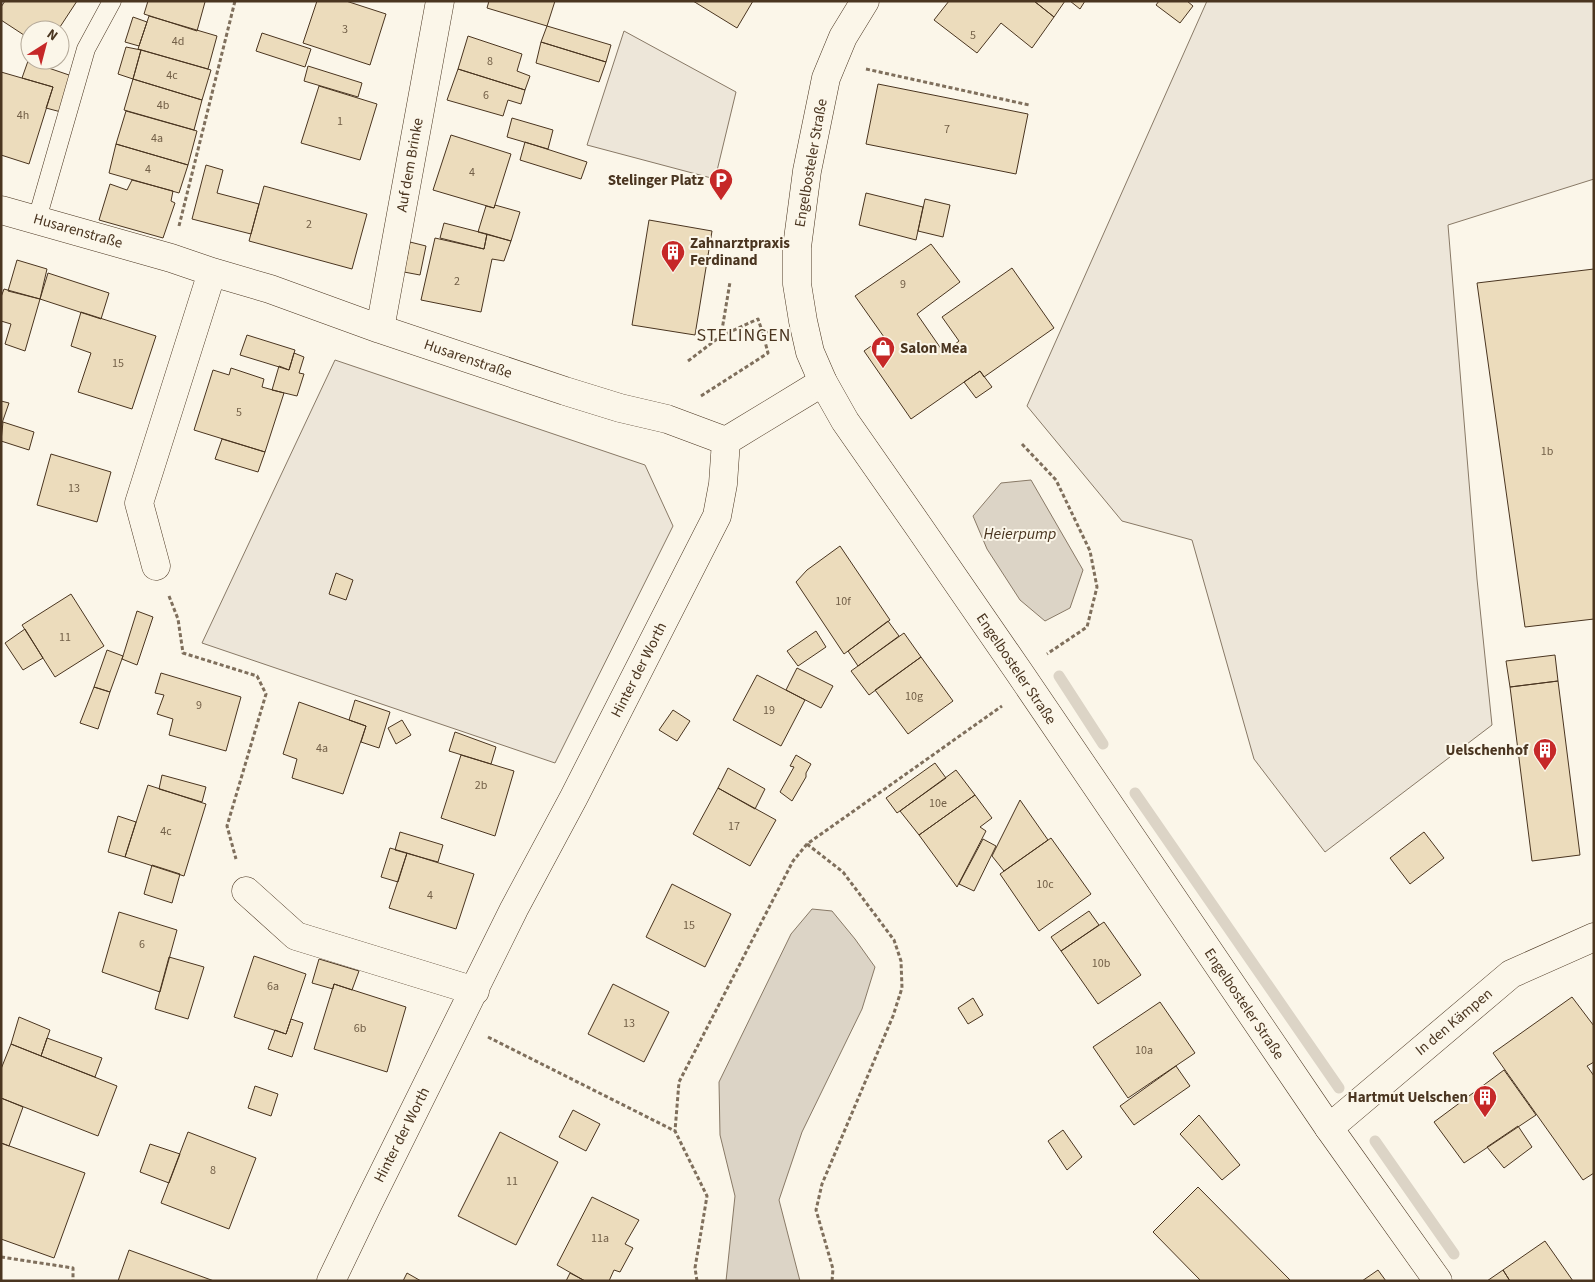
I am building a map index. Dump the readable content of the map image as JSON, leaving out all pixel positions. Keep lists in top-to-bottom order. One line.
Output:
{"streets":{"street":["Engelbosteler Straße","Auf dem Brinke","Husarenstraße","Hinter der Worth","In den Kämpen"]},"crossings":[["Engelbosteler Straße","In den Kämpen"],["Auf dem Brinke","Husarenstraße"],["Husarenstraße","Hinter der Worth"]],"districts":["STELINGEN"],"water":["Heierpump"],"places":{"parking":["Stelinger Platz"],"building":["Zahnarztpraxis Ferdinand","Uelschenhof","Hartmut Uelschen"],"shop":["Salon Mea"]},"house_numbers":["3","5","4d","8","4c","6","4b","4h","1","7","4a","4","4","2","2","9","15","5","1b","13","10f","11","10g","9","19","4a","2b","10e","17","4c","10c","4","15","6","10b","6a","13","6b","10a","8","11","11a"],"north":"top right"}
